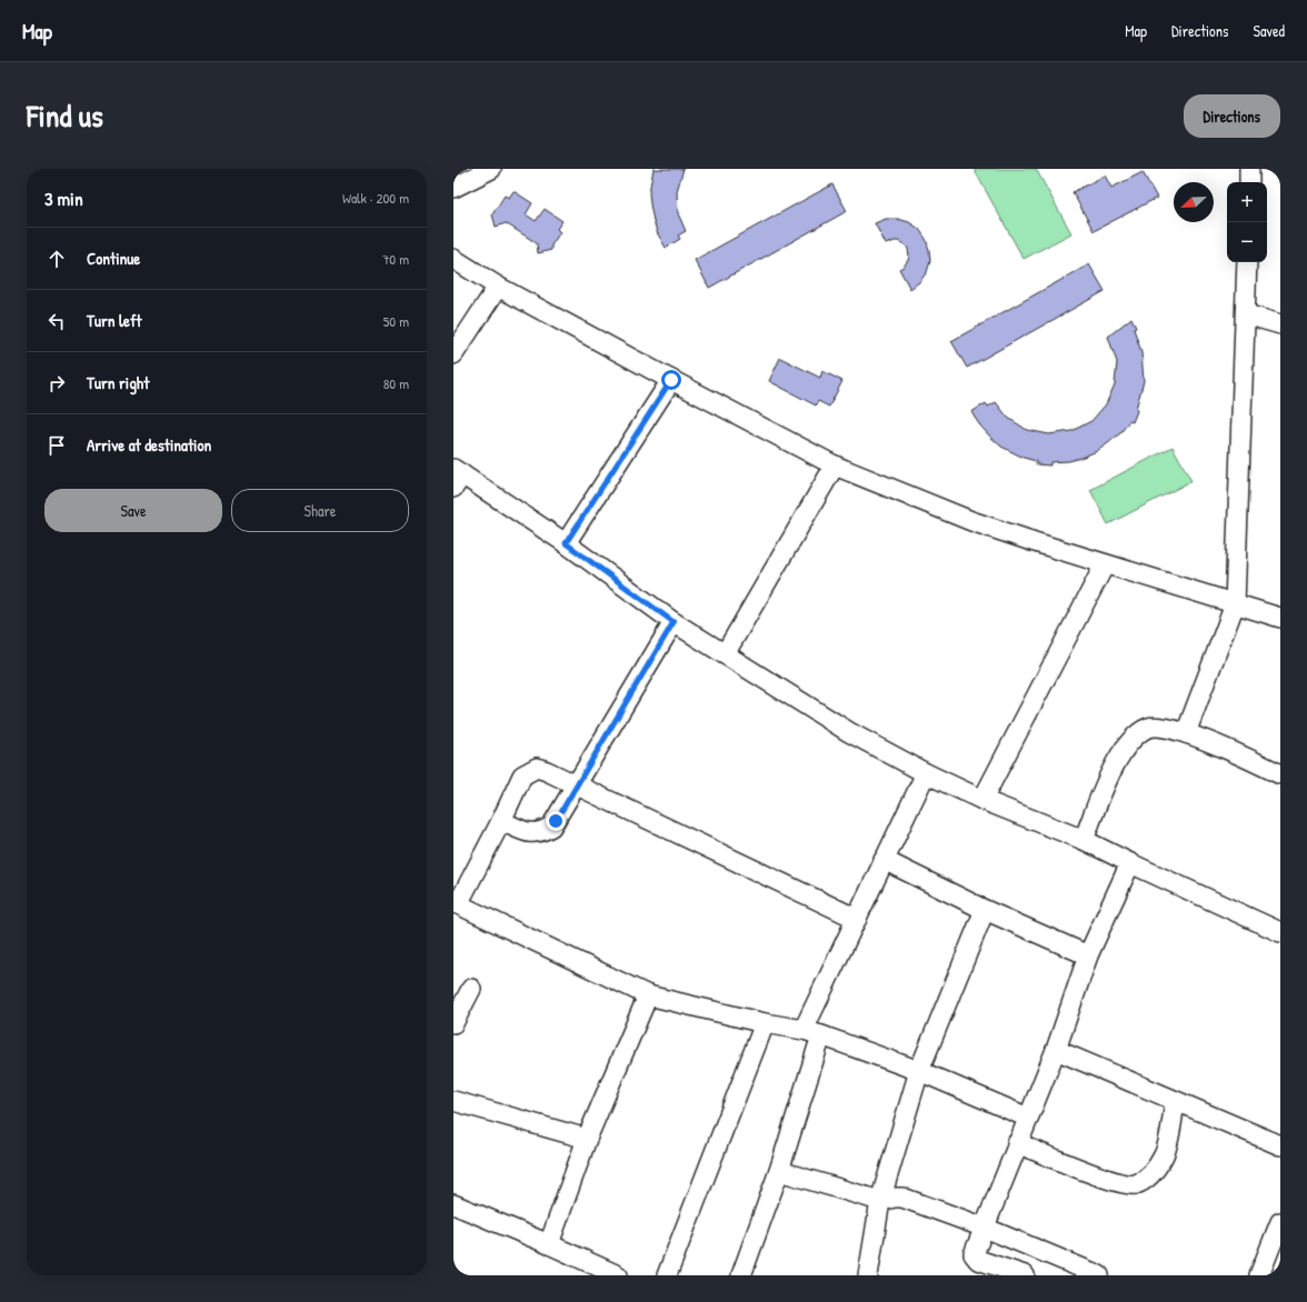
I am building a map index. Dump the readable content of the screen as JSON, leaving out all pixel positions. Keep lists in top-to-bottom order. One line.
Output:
{"north":"bottom left","page":{"header":"Map","nav":["Map","Directions","Saved"],"title":"Find us","buttons":["Directions",["Save","Share"]],"heading":["3 min","Walk · 200 m"],"map_buttons":["+","−"],"list":[["Continue","70 m"],["Turn left","50 m"],["Turn right","80 m"],"Arrive at destination"]}}
